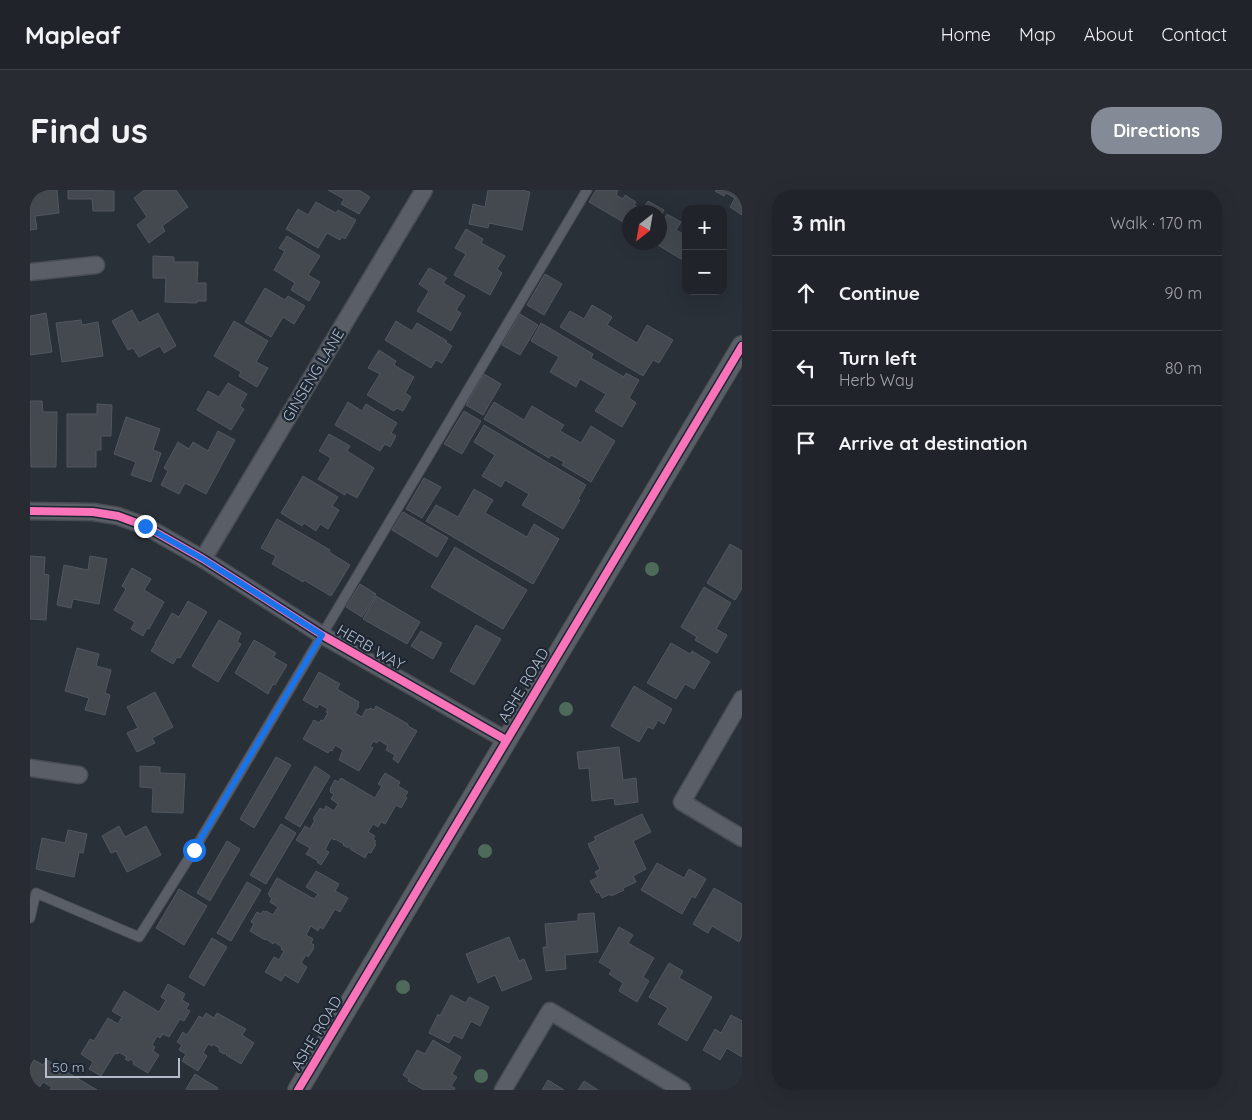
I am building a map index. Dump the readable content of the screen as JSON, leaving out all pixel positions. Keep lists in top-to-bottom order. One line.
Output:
{"streets":{"street":["GINSENG LANE","HERB WAY","ASHE ROAD"]},"crossings":[["GINSENG LANE","HERB WAY"],["HERB WAY","ASHE ROAD"]],"scale_bar":"50 m","north":"bottom left","page":{"header":"Mapleaf","nav":["Home","Map","About","Contact"],"buttons":"Directions","title":"Find us","heading":["3 min","Walk · 170 m"],"map_buttons":["+","−"],"list":[["Continue","90 m"],["Turn left","Herb Way","80 m"],"Arrive at destination"],"scale":"50 m"}}
